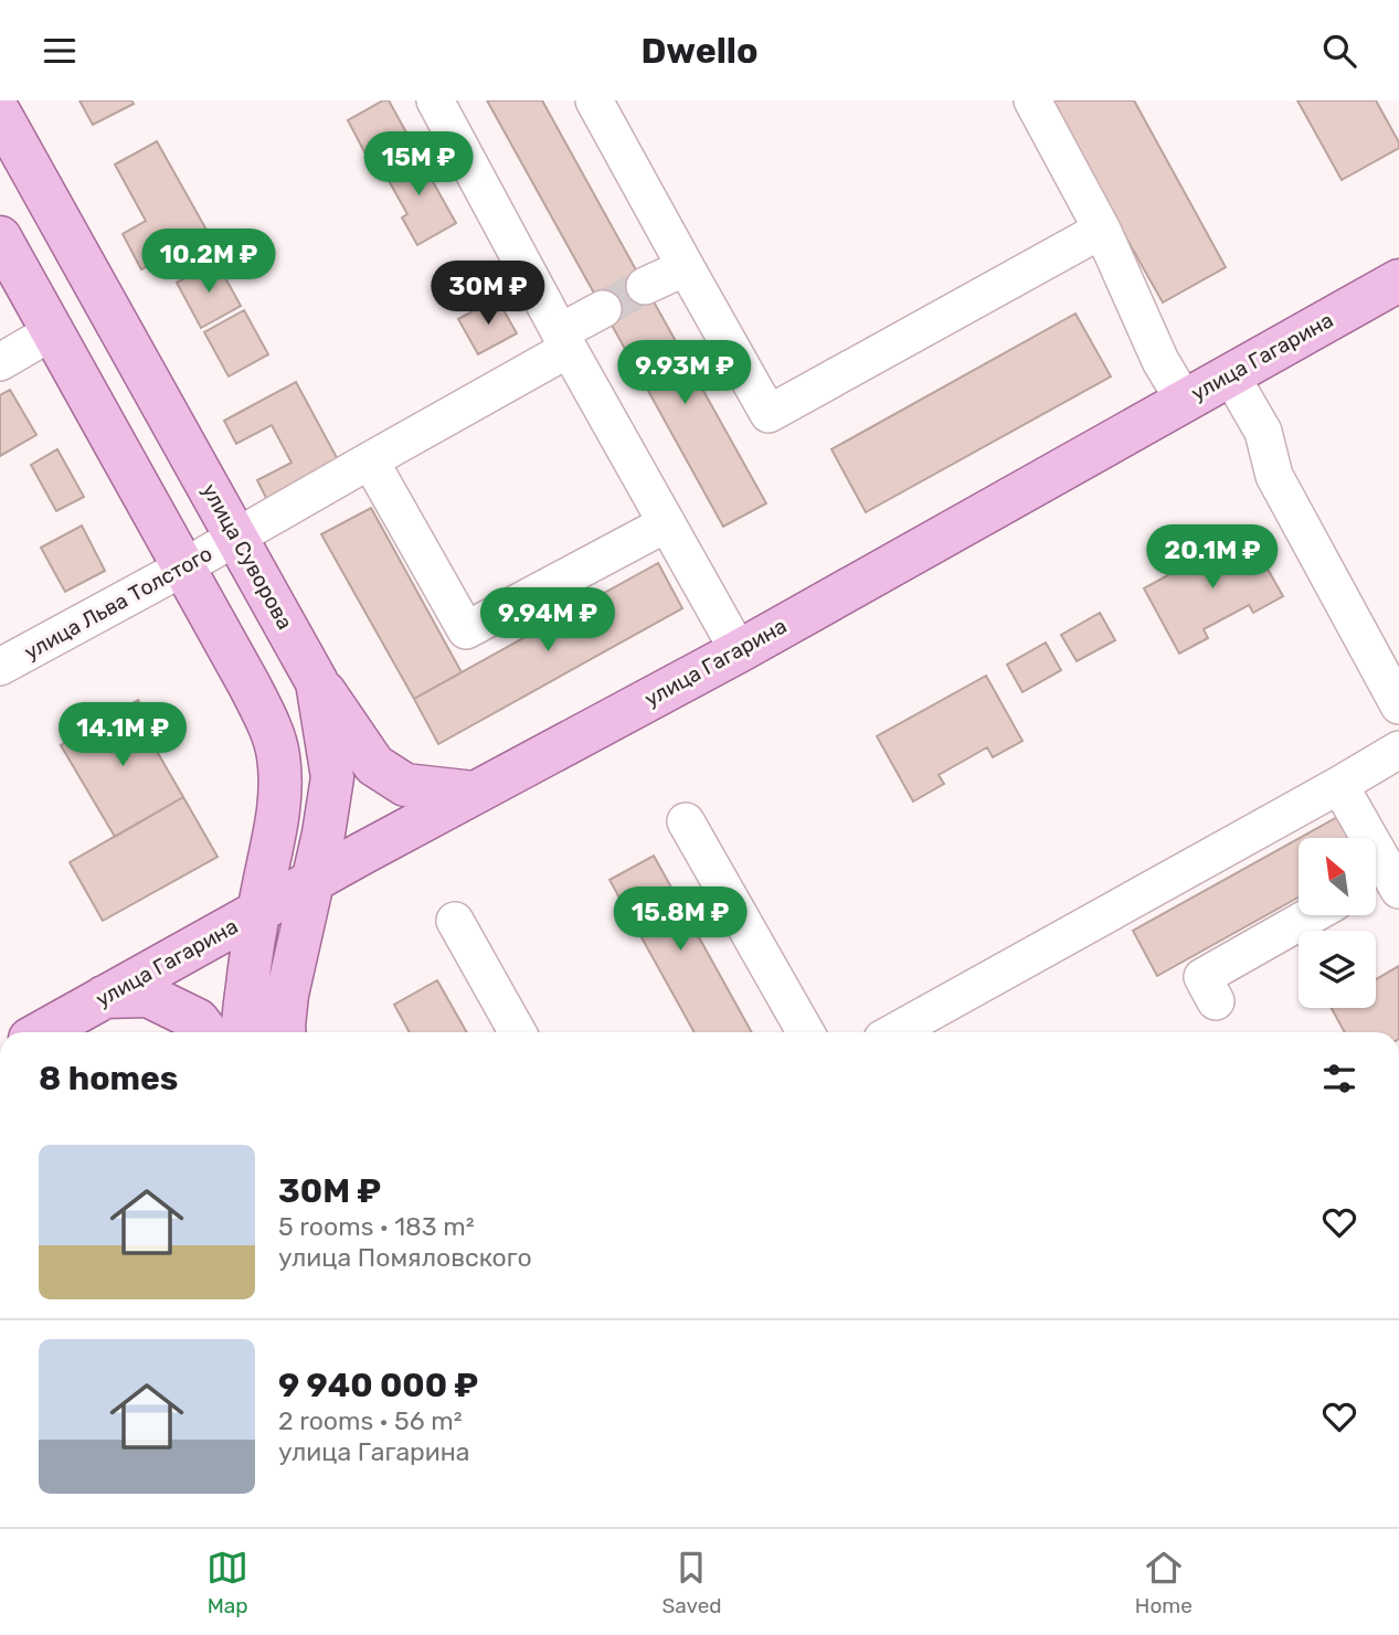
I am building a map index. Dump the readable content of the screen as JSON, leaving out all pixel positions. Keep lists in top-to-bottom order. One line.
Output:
{"streets":{"main road":["улица Гагарина","улица Суворова"],"street":["улица Льва Толстого"]},"crossings":[["улица Гагарина","улица Суворова"],["улица Суворова","улица Льва Толстого"]],"north":"top left","page":{"header":"Dwello","price":["15M ₽","10.2M ₽","30M ₽","9.93M ₽","20.1M ₽","9.94M ₽","14.1M ₽","15.8M ₽"],"heading":"8 homes","list":[{"name":"30M ₽","note":"5 rooms · 183 m² · улица Помяловского"},{"name":"9 940 000 ₽","note":"2 rooms · 56 m² · улица Гагарина"}],"tabs":["Map","Saved","Home"]}}
